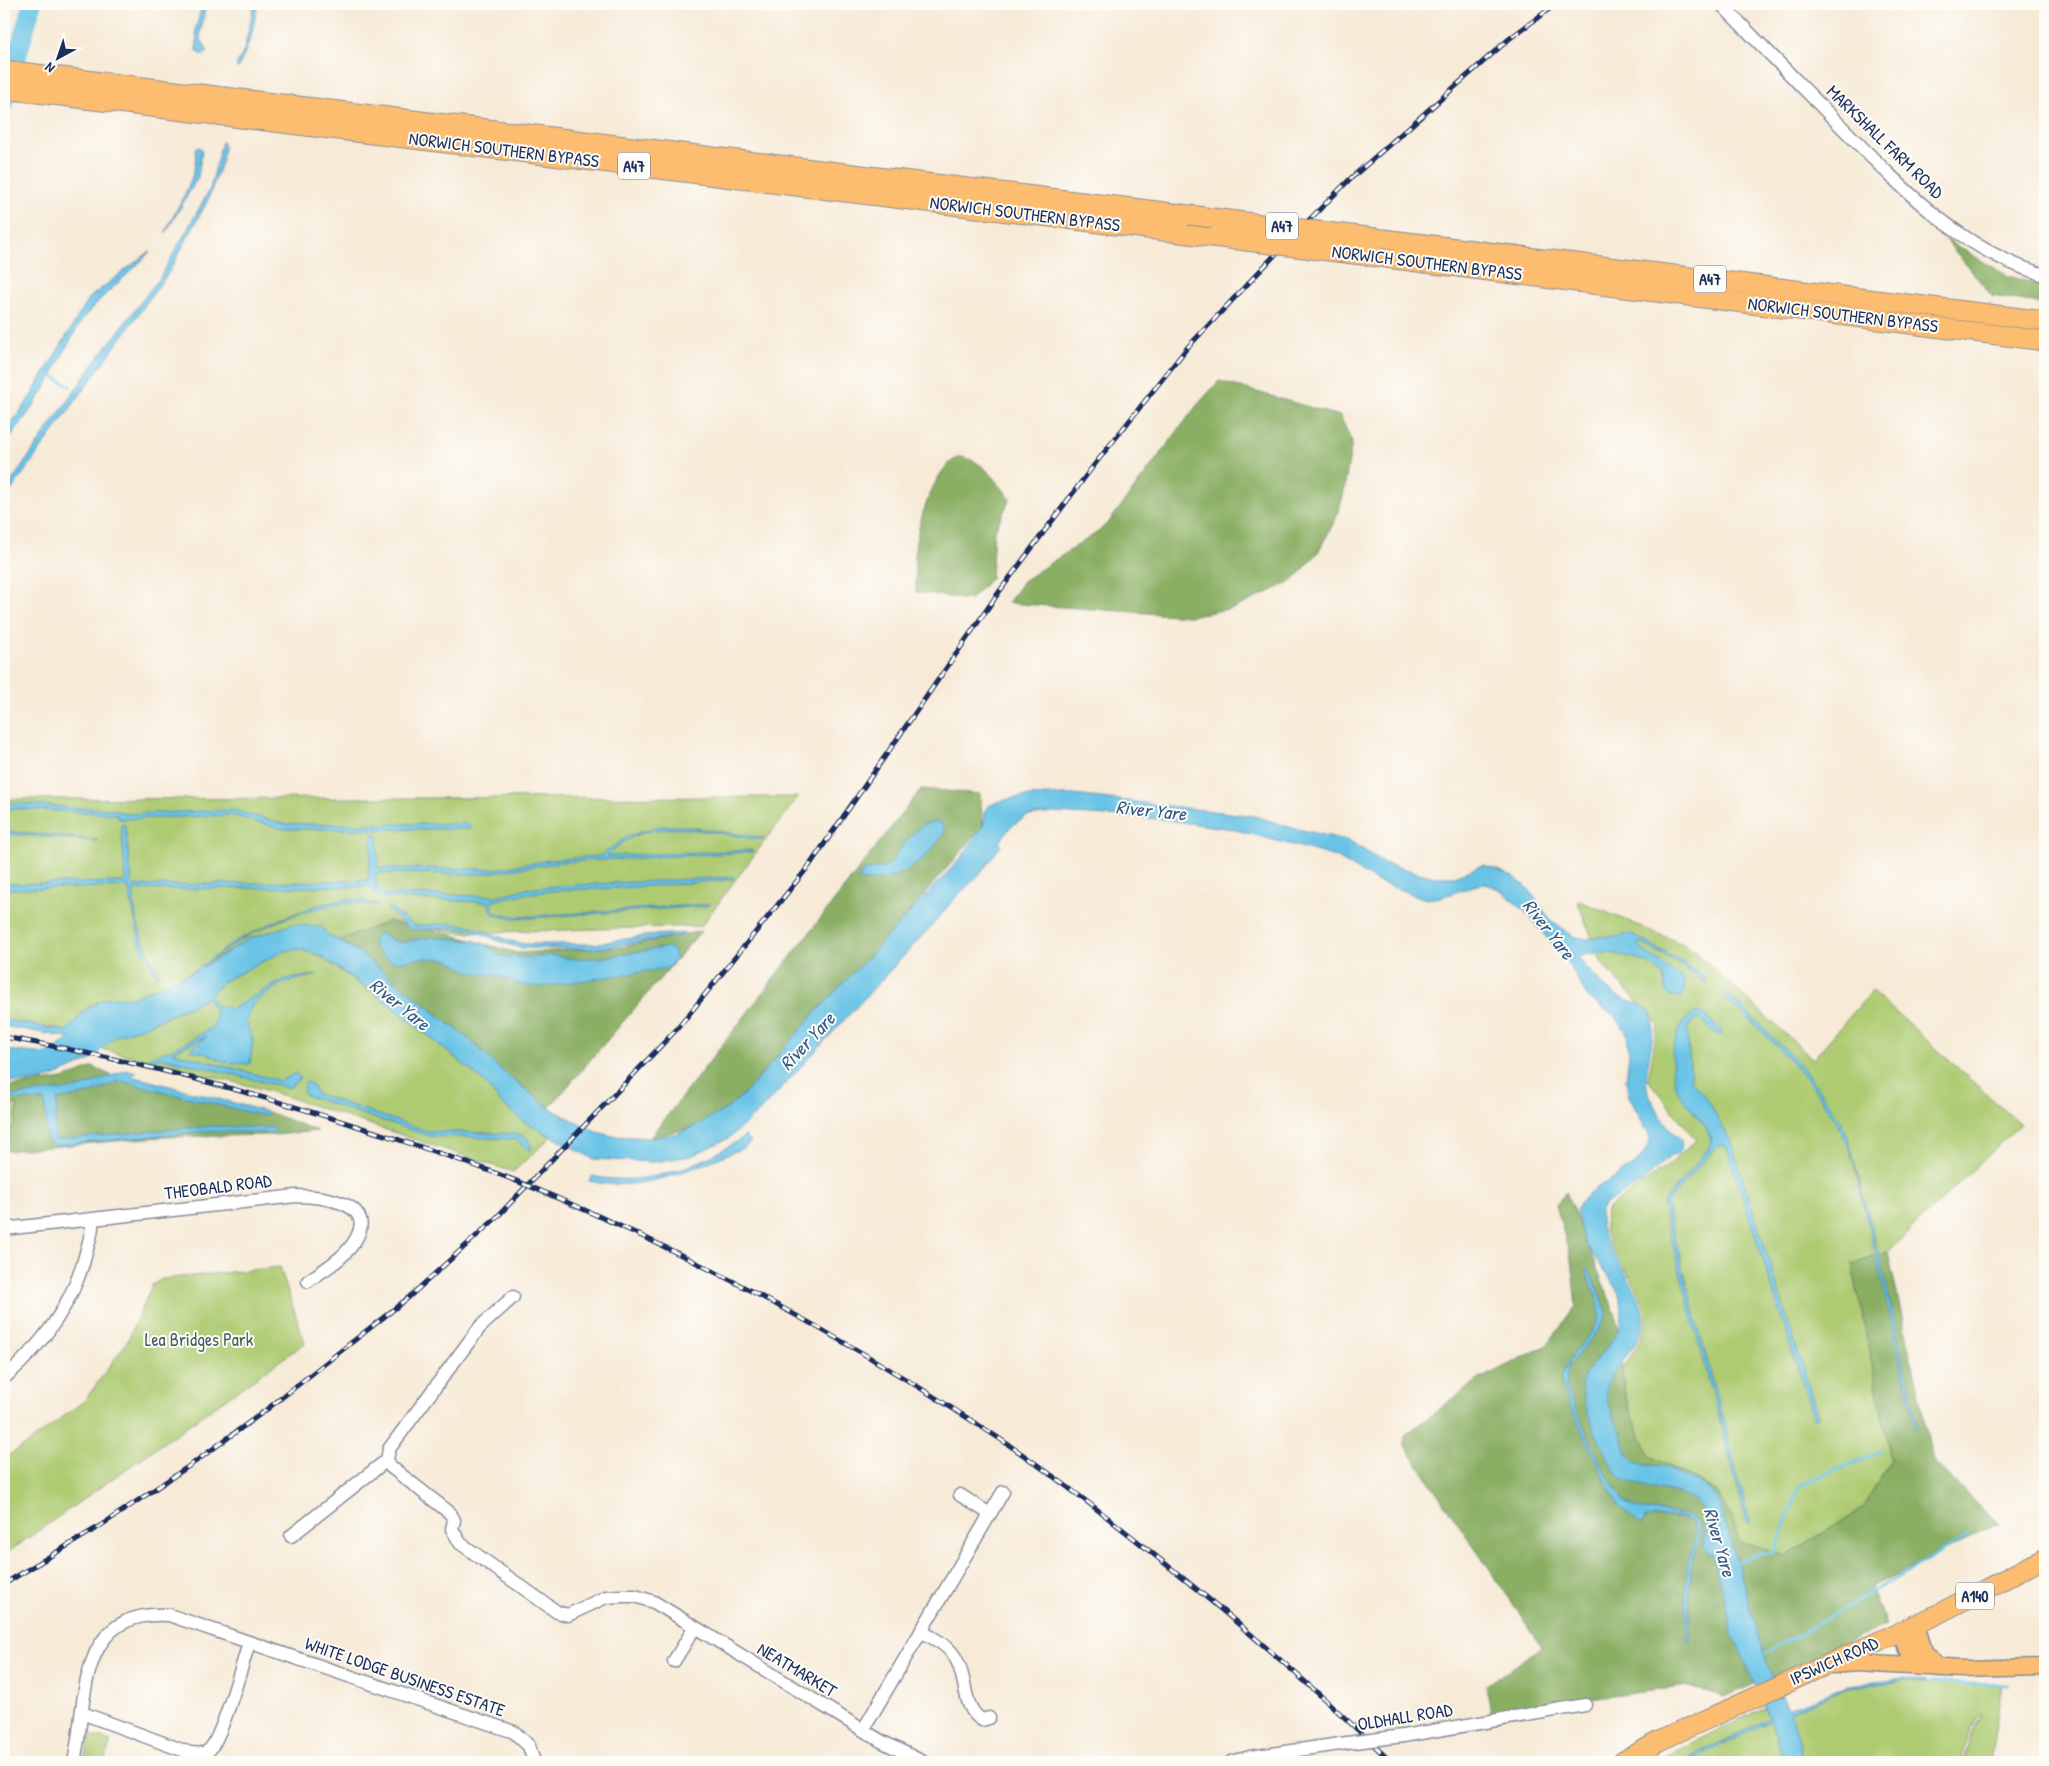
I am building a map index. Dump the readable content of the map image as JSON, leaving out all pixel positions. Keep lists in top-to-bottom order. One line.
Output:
{"streets":{"highway":["NORWICH SOUTHERN BYPASS","A47","A140","IPSWICH ROAD"],"street":["MARKSHALL FARM ROAD","THEOBALD ROAD","NEATMARKET","WHITE LODGE BUSINESS ESTATE","OLDHALL ROAD"]},"water":["River Yare"],"parks":["Lea Bridges Park"],"north":"bottom left"}
